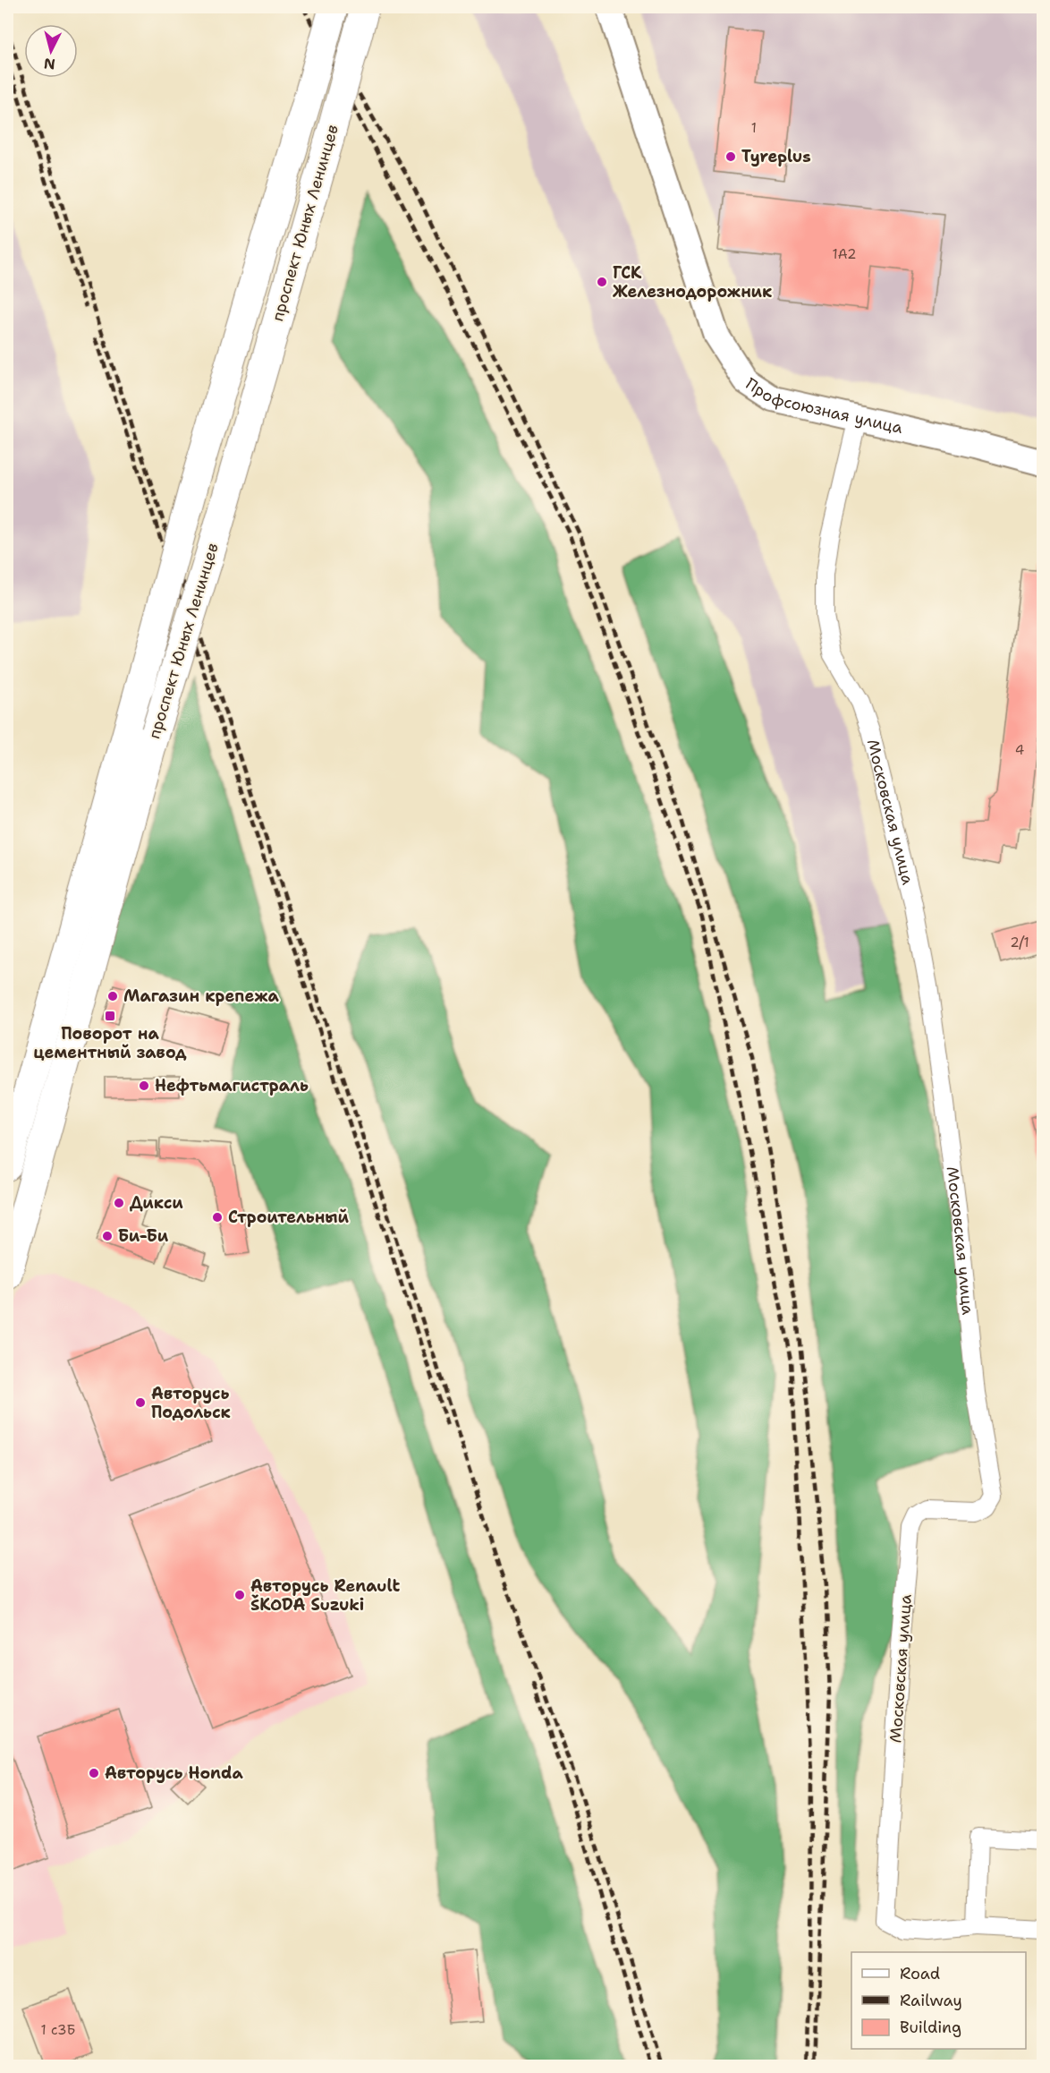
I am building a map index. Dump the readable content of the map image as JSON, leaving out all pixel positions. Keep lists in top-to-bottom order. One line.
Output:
{"streets":{"main road":["проспект Юных Ленинцев","Профсоюзная улица"],"street":["Московская улица"]},"crossings":[["Профсоюзная улица","Московская улица"]],"places":{"other":["Tyreplus","ГСК Железнодорожник","Магазин крепежа","Нефтьмагистраль","Дикси","Строительный","Би-Би","Авторусь Подольск","Авторусь Renault ŠKODA Suzuki","Авторусь Honda"],"transit":["Поворот на цементный завод"]},"house_numbers":["1","1А2","4","2/1","1 с3Б"],"legend":["Road","Railway","Building"],"north":"bottom"}
